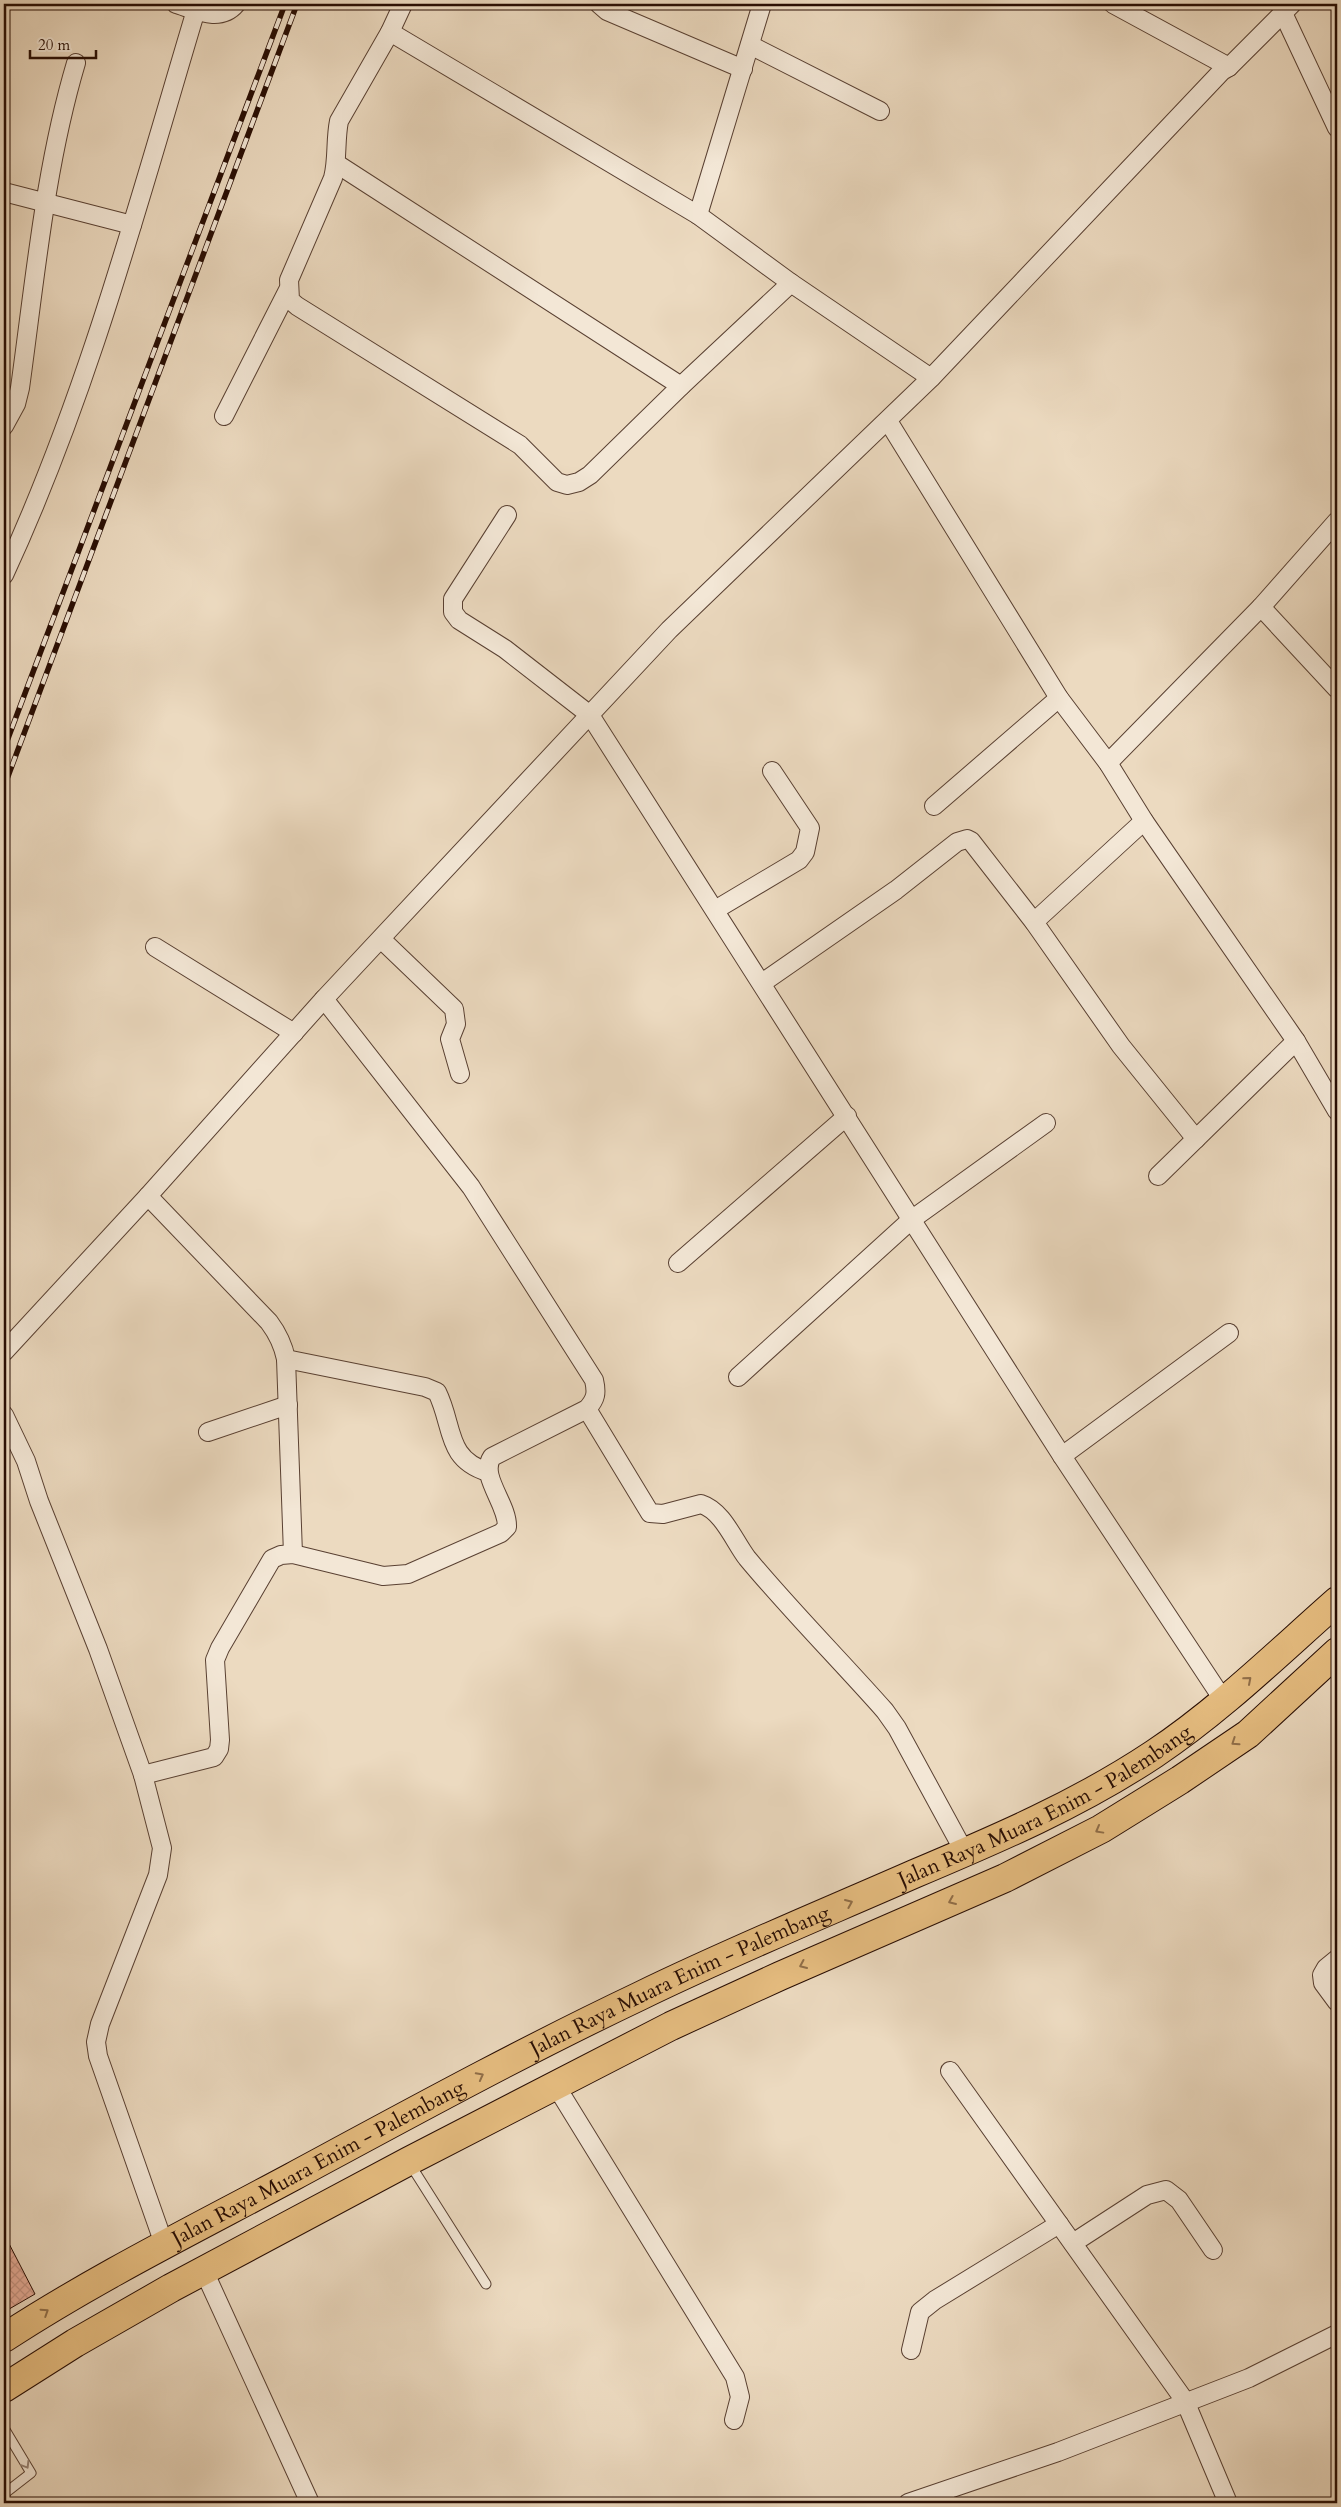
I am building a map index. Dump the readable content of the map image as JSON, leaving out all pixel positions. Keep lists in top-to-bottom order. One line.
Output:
{"streets":{"main road":["Jalan Raya Muara Enim - Palembang"]},"scale_bar":"20 m"}
